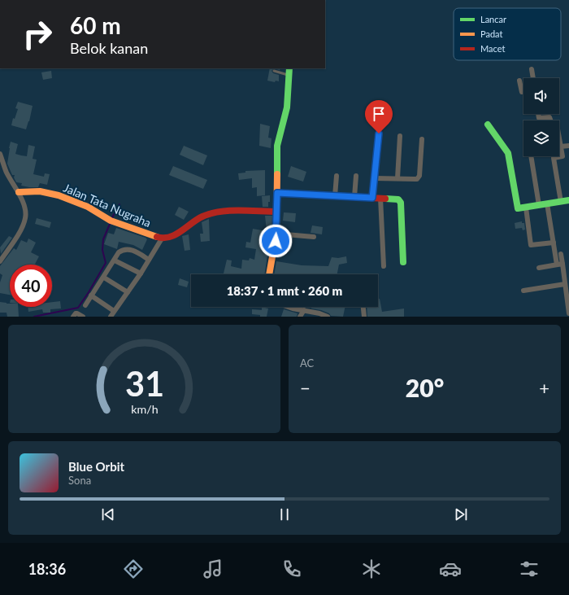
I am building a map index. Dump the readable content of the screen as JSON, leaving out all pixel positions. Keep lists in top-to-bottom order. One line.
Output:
{"streets":{"street":["Jalan Tata Nugraha"]},"legend":["Lancar","Padat","Macet"],"page":{"turn":["60 m","Belok kanan"],"limit":"40","trip":"18:37 · 1 mnt · 260 m","tile":"AC","heat":["−","20°","+"],"song":["Blue Orbit","Sona"],"tabs":"18:36","gauge":["31","km/h"]}}
